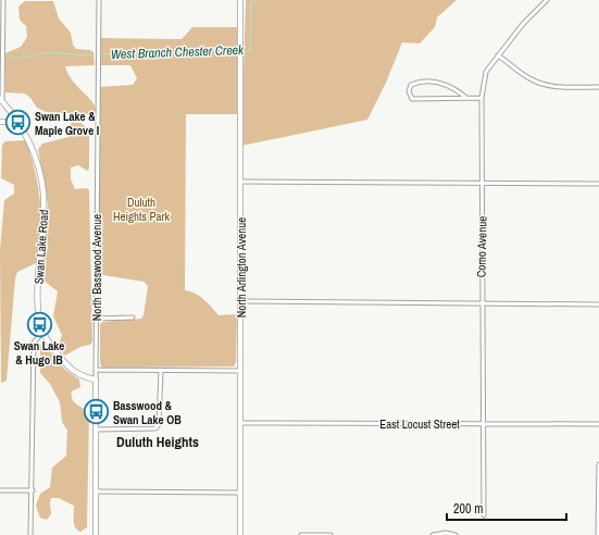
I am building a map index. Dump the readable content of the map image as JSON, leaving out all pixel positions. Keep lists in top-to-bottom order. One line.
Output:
{"streets":{"main road":["Swan Lake Road","North Basswood Avenue","North Arlington Avenue"],"street":["Como Avenue","East Locust Street"]},"crossings":[["Swan Lake Road","North Basswood Avenue"],["Como Avenue","East Locust Street"],["North Arlington Avenue","East Locust Street"]],"districts":["Duluth Heights"],"water":["West Branch Chester Creek"],"parks":["Duluth Heights Park"],"places":{"bus stop":["Swan Lake & Maple Grove I","Swan Lake & Hugo IB","Basswood & Swan Lake OB"]},"scale_bar":"200 m"}
